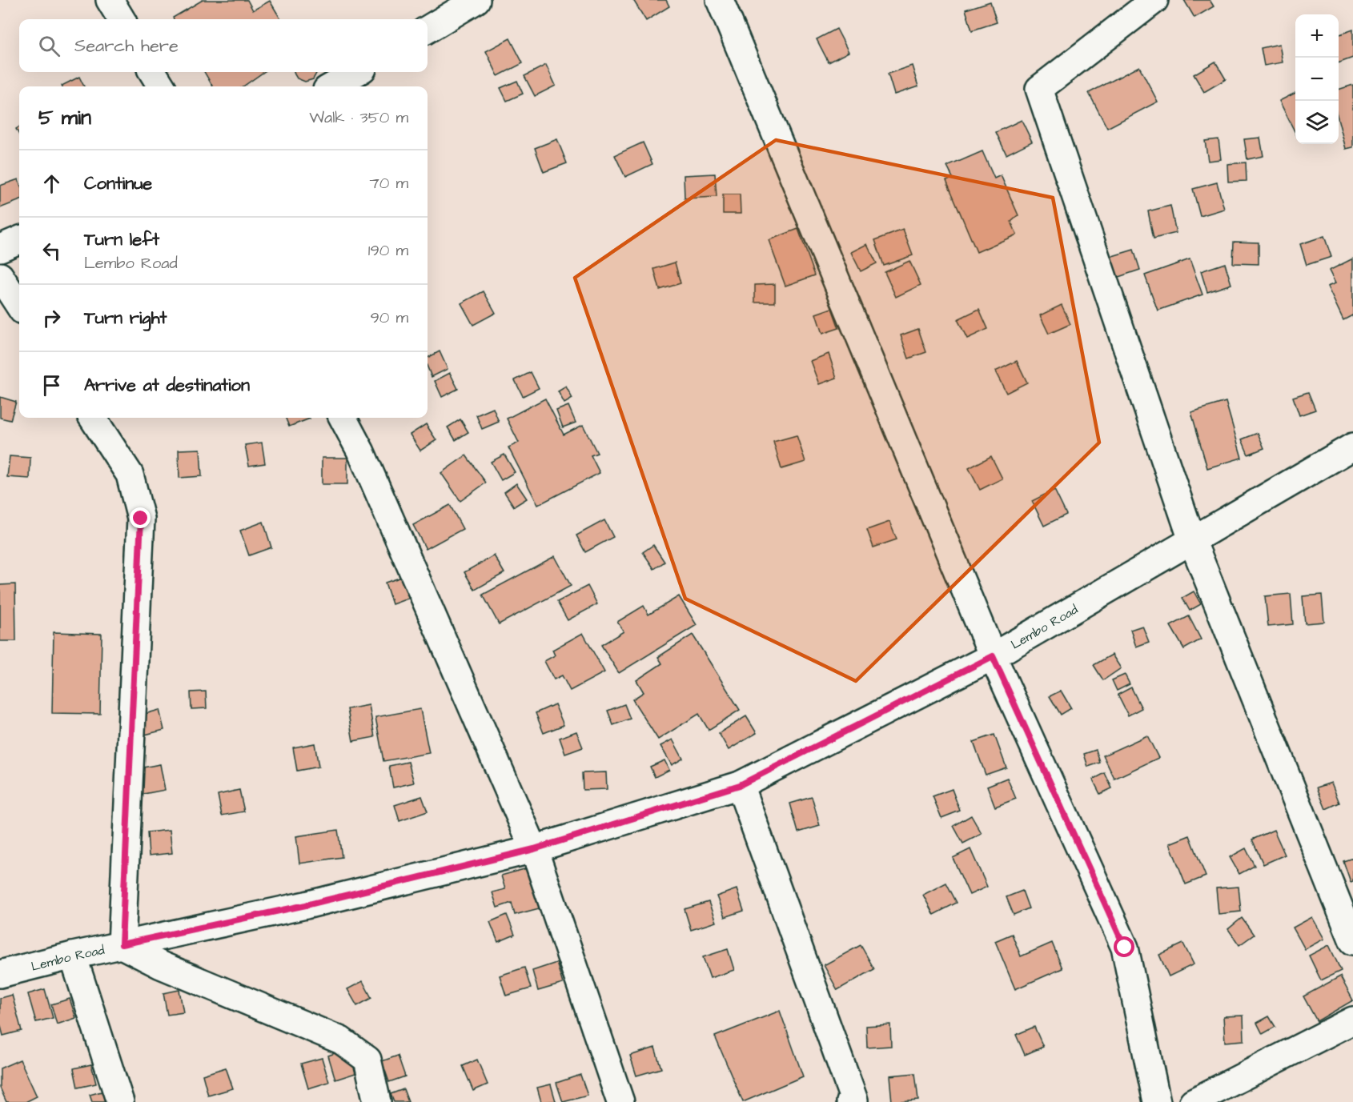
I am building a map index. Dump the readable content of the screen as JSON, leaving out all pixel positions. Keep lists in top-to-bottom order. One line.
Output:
{"streets":{"street":["Lembo Road"]},"page":{"map_buttons":["+","−"],"search":"Search here","heading":["5 min","Walk · 350 m"],"list":[["Continue","70 m"],["Turn left","Lembo Road","190 m"],["Turn right","90 m"],"Arrive at destination"]}}
